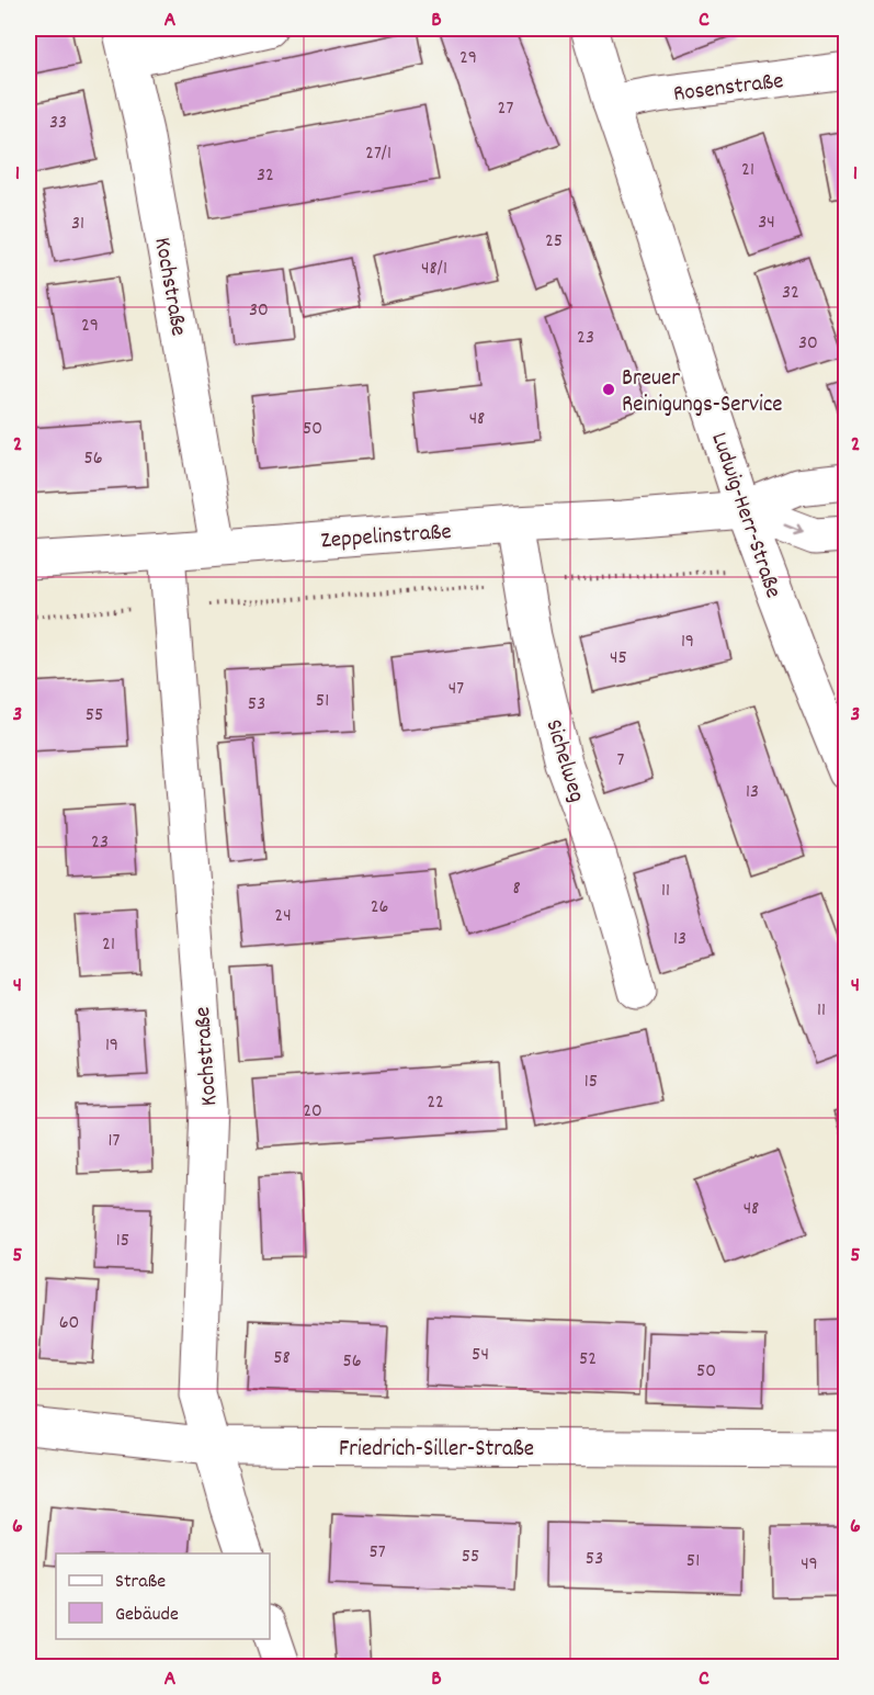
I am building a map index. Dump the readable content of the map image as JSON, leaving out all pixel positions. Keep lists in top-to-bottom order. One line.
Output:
{"streets":{"street":["Rosenstraße","Kochstraße","Ludwig-Herr-Straße","Zeppelinstraße","Sichelweg","Friedrich-Siller-Straße"]},"crossings":[["Rosenstraße","Ludwig-Herr-Straße"],["Kochstraße","Zeppelinstraße"],["Kochstraße","Friedrich-Siller-Straße"],["Ludwig-Herr-Straße","Zeppelinstraße"],["Zeppelinstraße","Sichelweg"]],"places":["Breuer Reinigungs-Service"],"house_numbers":["29","27","33","27/1","21","32","34","31","25","48/1","32","30","29","23","30","48","50","56","19","45","47","51","53","55","7","13","23","8","11","26","24","13","21","11","19","15","22","20","17","48","15","60","54","58","52","56","50","57","55","53","51","49"],"legend":["Straße","Gebäude"],"grid":{"columns":["A","B","C"],"rows":["1","2","3","4","5","6"]}}
